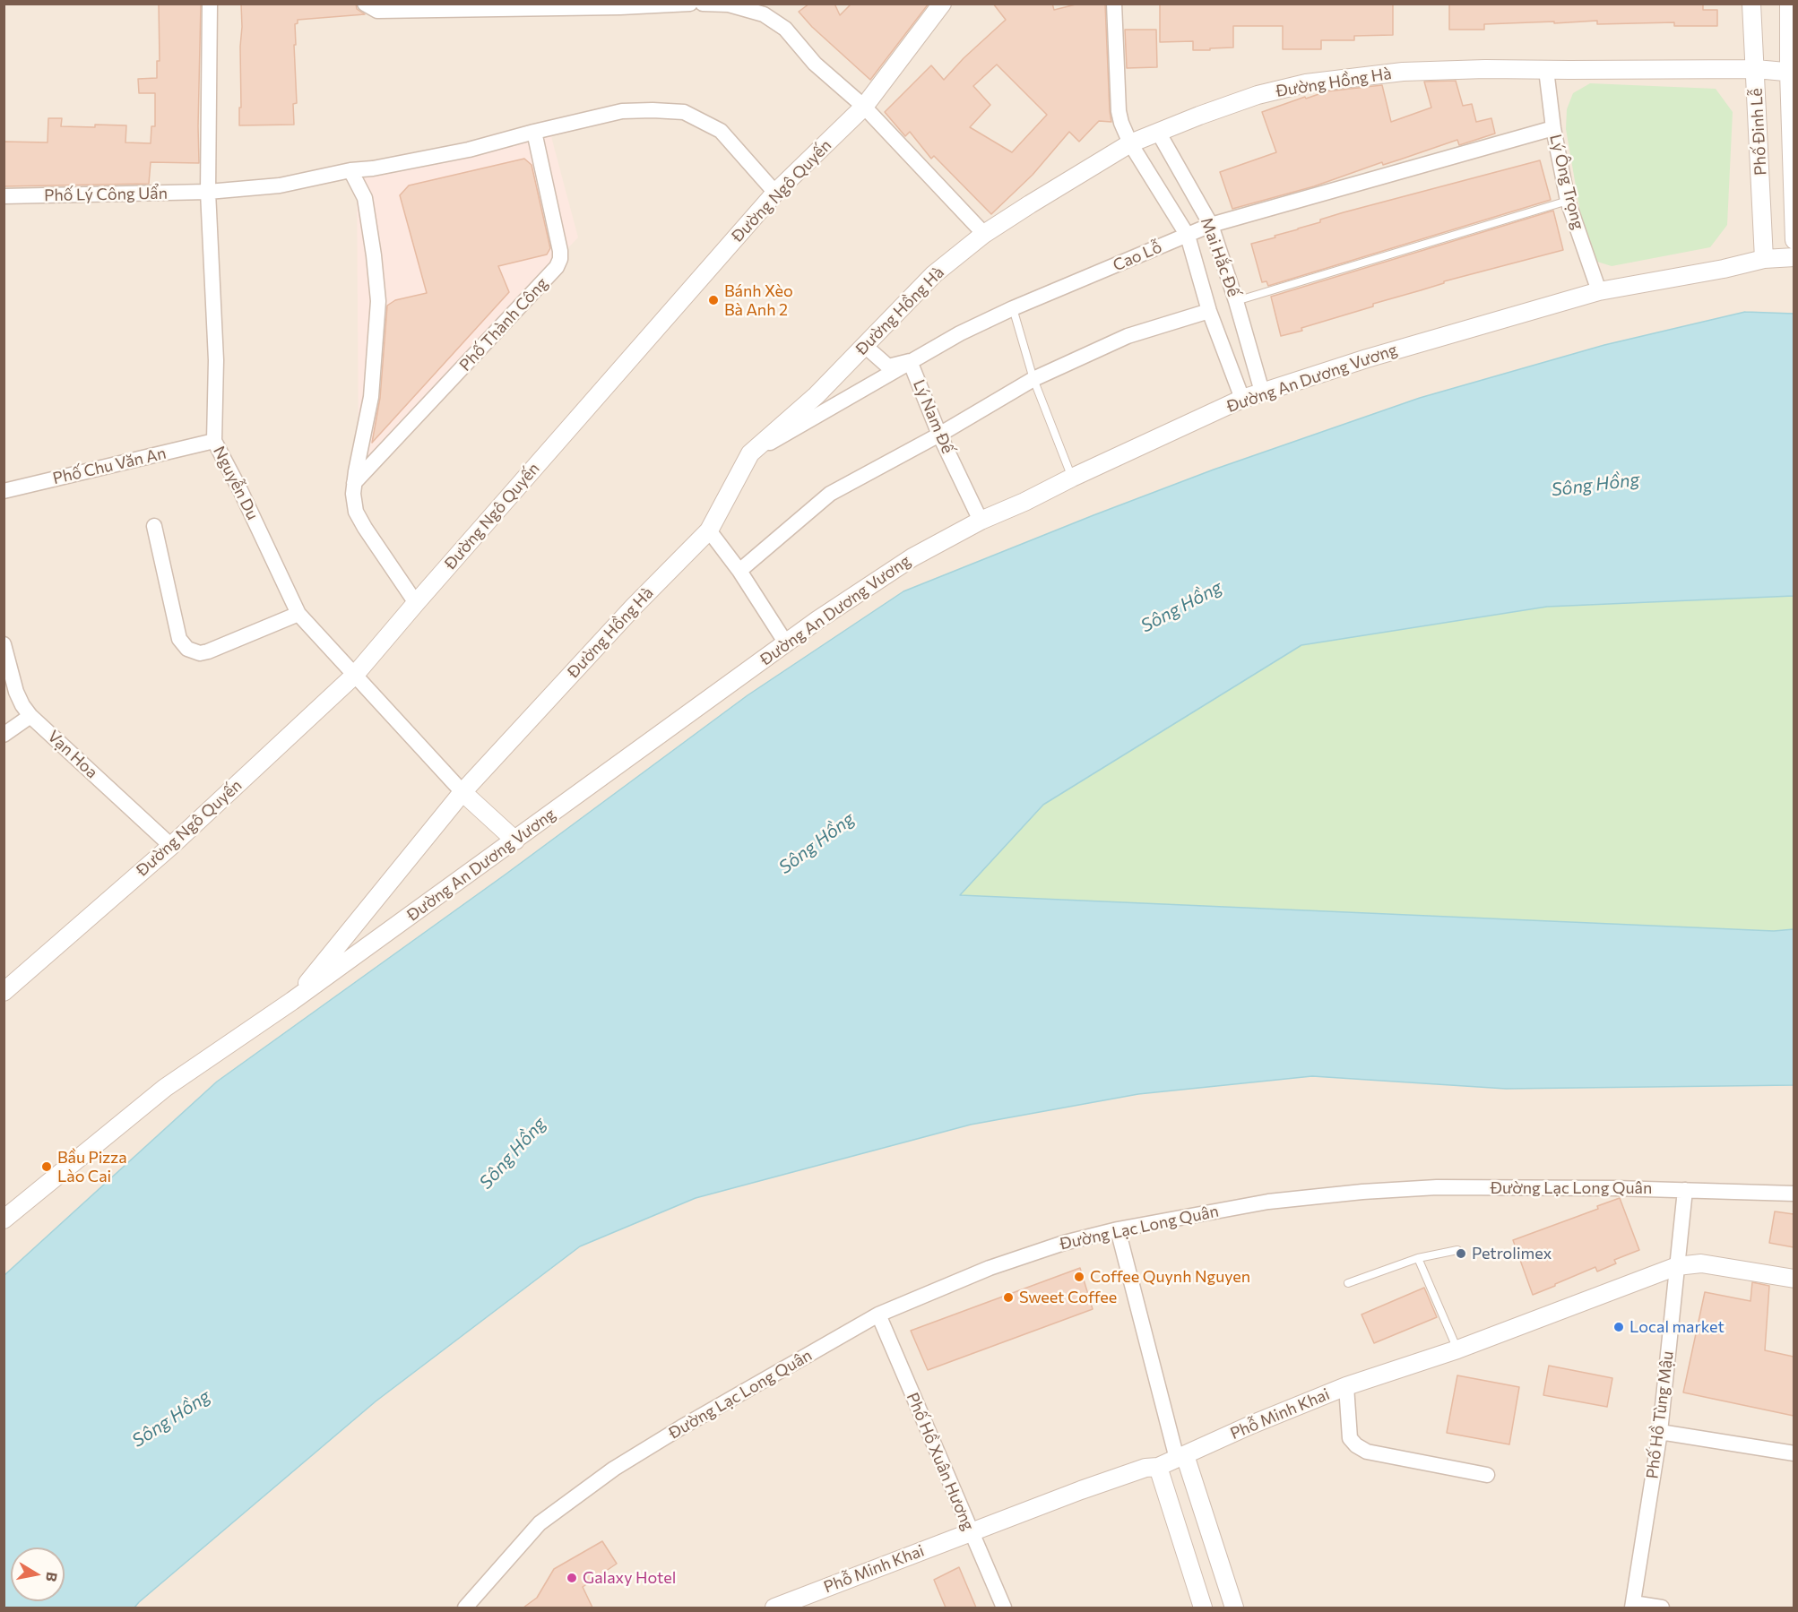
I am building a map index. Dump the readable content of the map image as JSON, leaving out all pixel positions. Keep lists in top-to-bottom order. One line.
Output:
{"streets":{"street":["Đường Hồng Hà","Phố Đinh Lễ","Lý Ông Trọng","Đường Ngô Quyến","Phố Lý Công Uẩn","Cao Lỗ","Mai Hắc Đế","Phố Thành Công","Đường An Dương Vương","Lý Nam Đế","Phố Chu Văn An","Nguyễn Du","Vạn Hoa","Đường Lạc Long Quân","Phỗ Minh Khai","Phố Hồ Tùng Mậu","Phố Hồ Xuân Hương"]},"crossings":[["Đường Hồng Hà","Phố Đinh Lễ"],["Đường Hồng Hà","Lý Ông Trọng"],["Đường Hồng Hà","Cao Lỗ"],["Đường Hồng Hà","Mai Hắc Đế"],["Đường Hồng Hà","Đường An Dương Vương"],["Đường Hồng Hà","Lý Nam Đế"],["Đường Hồng Hà","Nguyễn Du"],["Phố Đinh Lễ","Đường An Dương Vương"],["Lý Ông Trọng","Cao Lỗ"],["Lý Ông Trọng","Đường An Dương Vương"],["Đường Ngô Quyến","Phố Lý Công Uẩn"],["Đường Ngô Quyến","Nguyễn Du"],["Đường Ngô Quyến","Vạn Hoa"],["Phố Lý Công Uẩn","Phố Thành Công"],["Phố Lý Công Uẩn","Nguyễn Du"],["Cao Lỗ","Mai Hắc Đế"],["Cao Lỗ","Lý Nam Đế"],["Mai Hắc Đế","Đường An Dương Vương"],["Đường An Dương Vương","Lý Nam Đế"],["Phố Chu Văn An","Nguyễn Du"],["Đường Lạc Long Quân","Phố Hồ Tùng Mậu"],["Đường Lạc Long Quân","Phố Hồ Xuân Hương"],["Phỗ Minh Khai","Phố Hồ Tùng Mậu"],["Phỗ Minh Khai","Phố Hồ Xuân Hương"]],"water":["Sông Hồng"],"places":["Bánh Xèo Bà Anh 2","Bầu Pizza Lào Cai","Petrolimex","Coffee Quynh Nguyen","Sweet Coffee","Local market","Galaxy Hotel"],"north":"right"}
